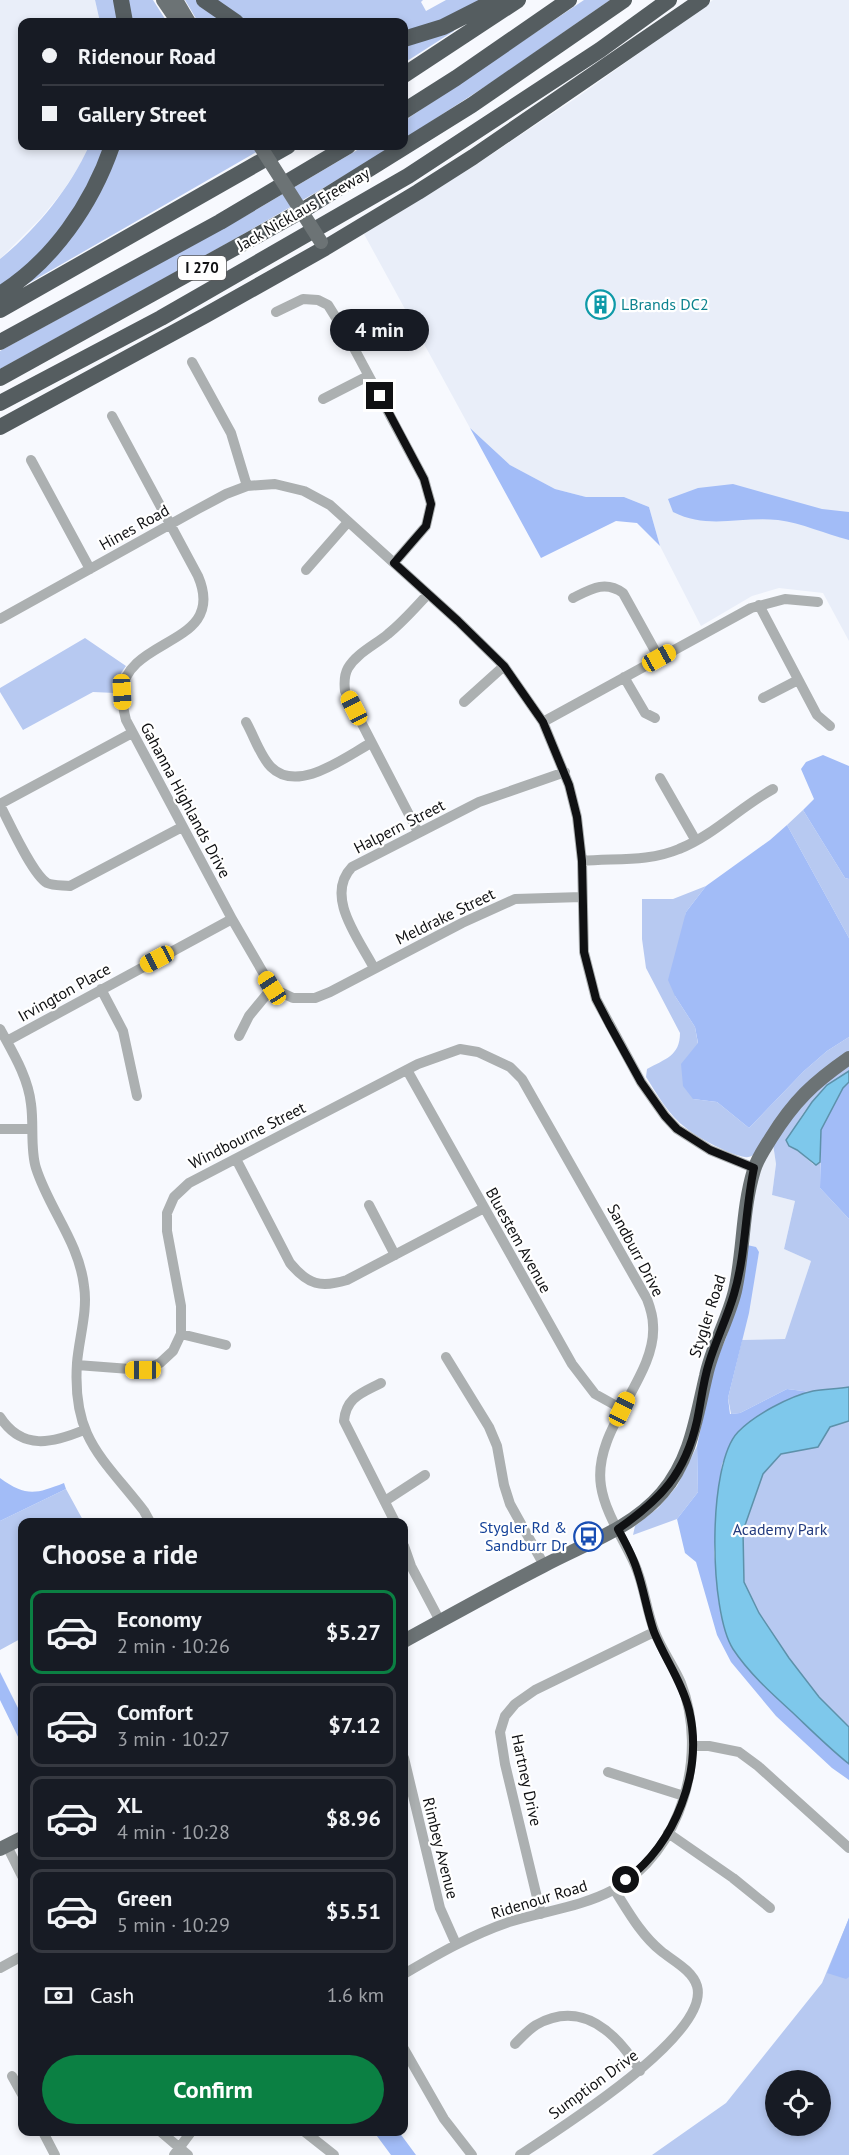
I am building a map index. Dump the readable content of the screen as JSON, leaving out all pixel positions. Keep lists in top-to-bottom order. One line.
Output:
{"streets":{"highway":["Jack Nicklaus Freeway","I 270"],"main road":["Stygler Road"],"street":["Hines Road","Gahanna Highlands Drive","Halpern Street","Meldrake Street","Irvington Place","Windbourne Street","Bluestem Avenue","Sandburr Drive","Hartney Drive","Rimbey Avenue","Ridenour Road","Sumption Drive"]},"crossings":[["Hines Road","Gahanna Highlands Drive"],["Gahanna Highlands Drive","Meldrake Street"],["Gahanna Highlands Drive","Irvington Place"],["Halpern Street","Meldrake Street"],["Windbourne Street","Bluestem Avenue"],["Windbourne Street","Sandburr Drive"],["Bluestem Avenue","Sandburr Drive"],["Sandburr Drive","Stygler Road"],["Sandburr Drive","Ridenour Road"],["Stygler Road","Ridenour Road"],["Hartney Drive","Ridenour Road"],["Rimbey Avenue","Ridenour Road"],["Ridenour Road","Sumption Drive"]],"parks":["Academy Park"],"places":{"building":["LBrands DC2"],"bus stop":["Stygler Rd & Sandburr Dr"]},"page":{"banner":["Ridenour Road","Gallery Street"],"bubble":"4 min","heading":"Choose a ride","list":[{"name":"Economy","note":"2 min · 10:26","value":"$5.27"},{"name":"Comfort","note":"3 min · 10:27","value":"$7.12"},{"name":"XL","note":"4 min · 10:28","value":"$8.96"},{"name":"Green","note":"5 min · 10:29","value":"$5.51"}],"pay":["Cash","1.6 km"],"buttons":"Confirm"}}
